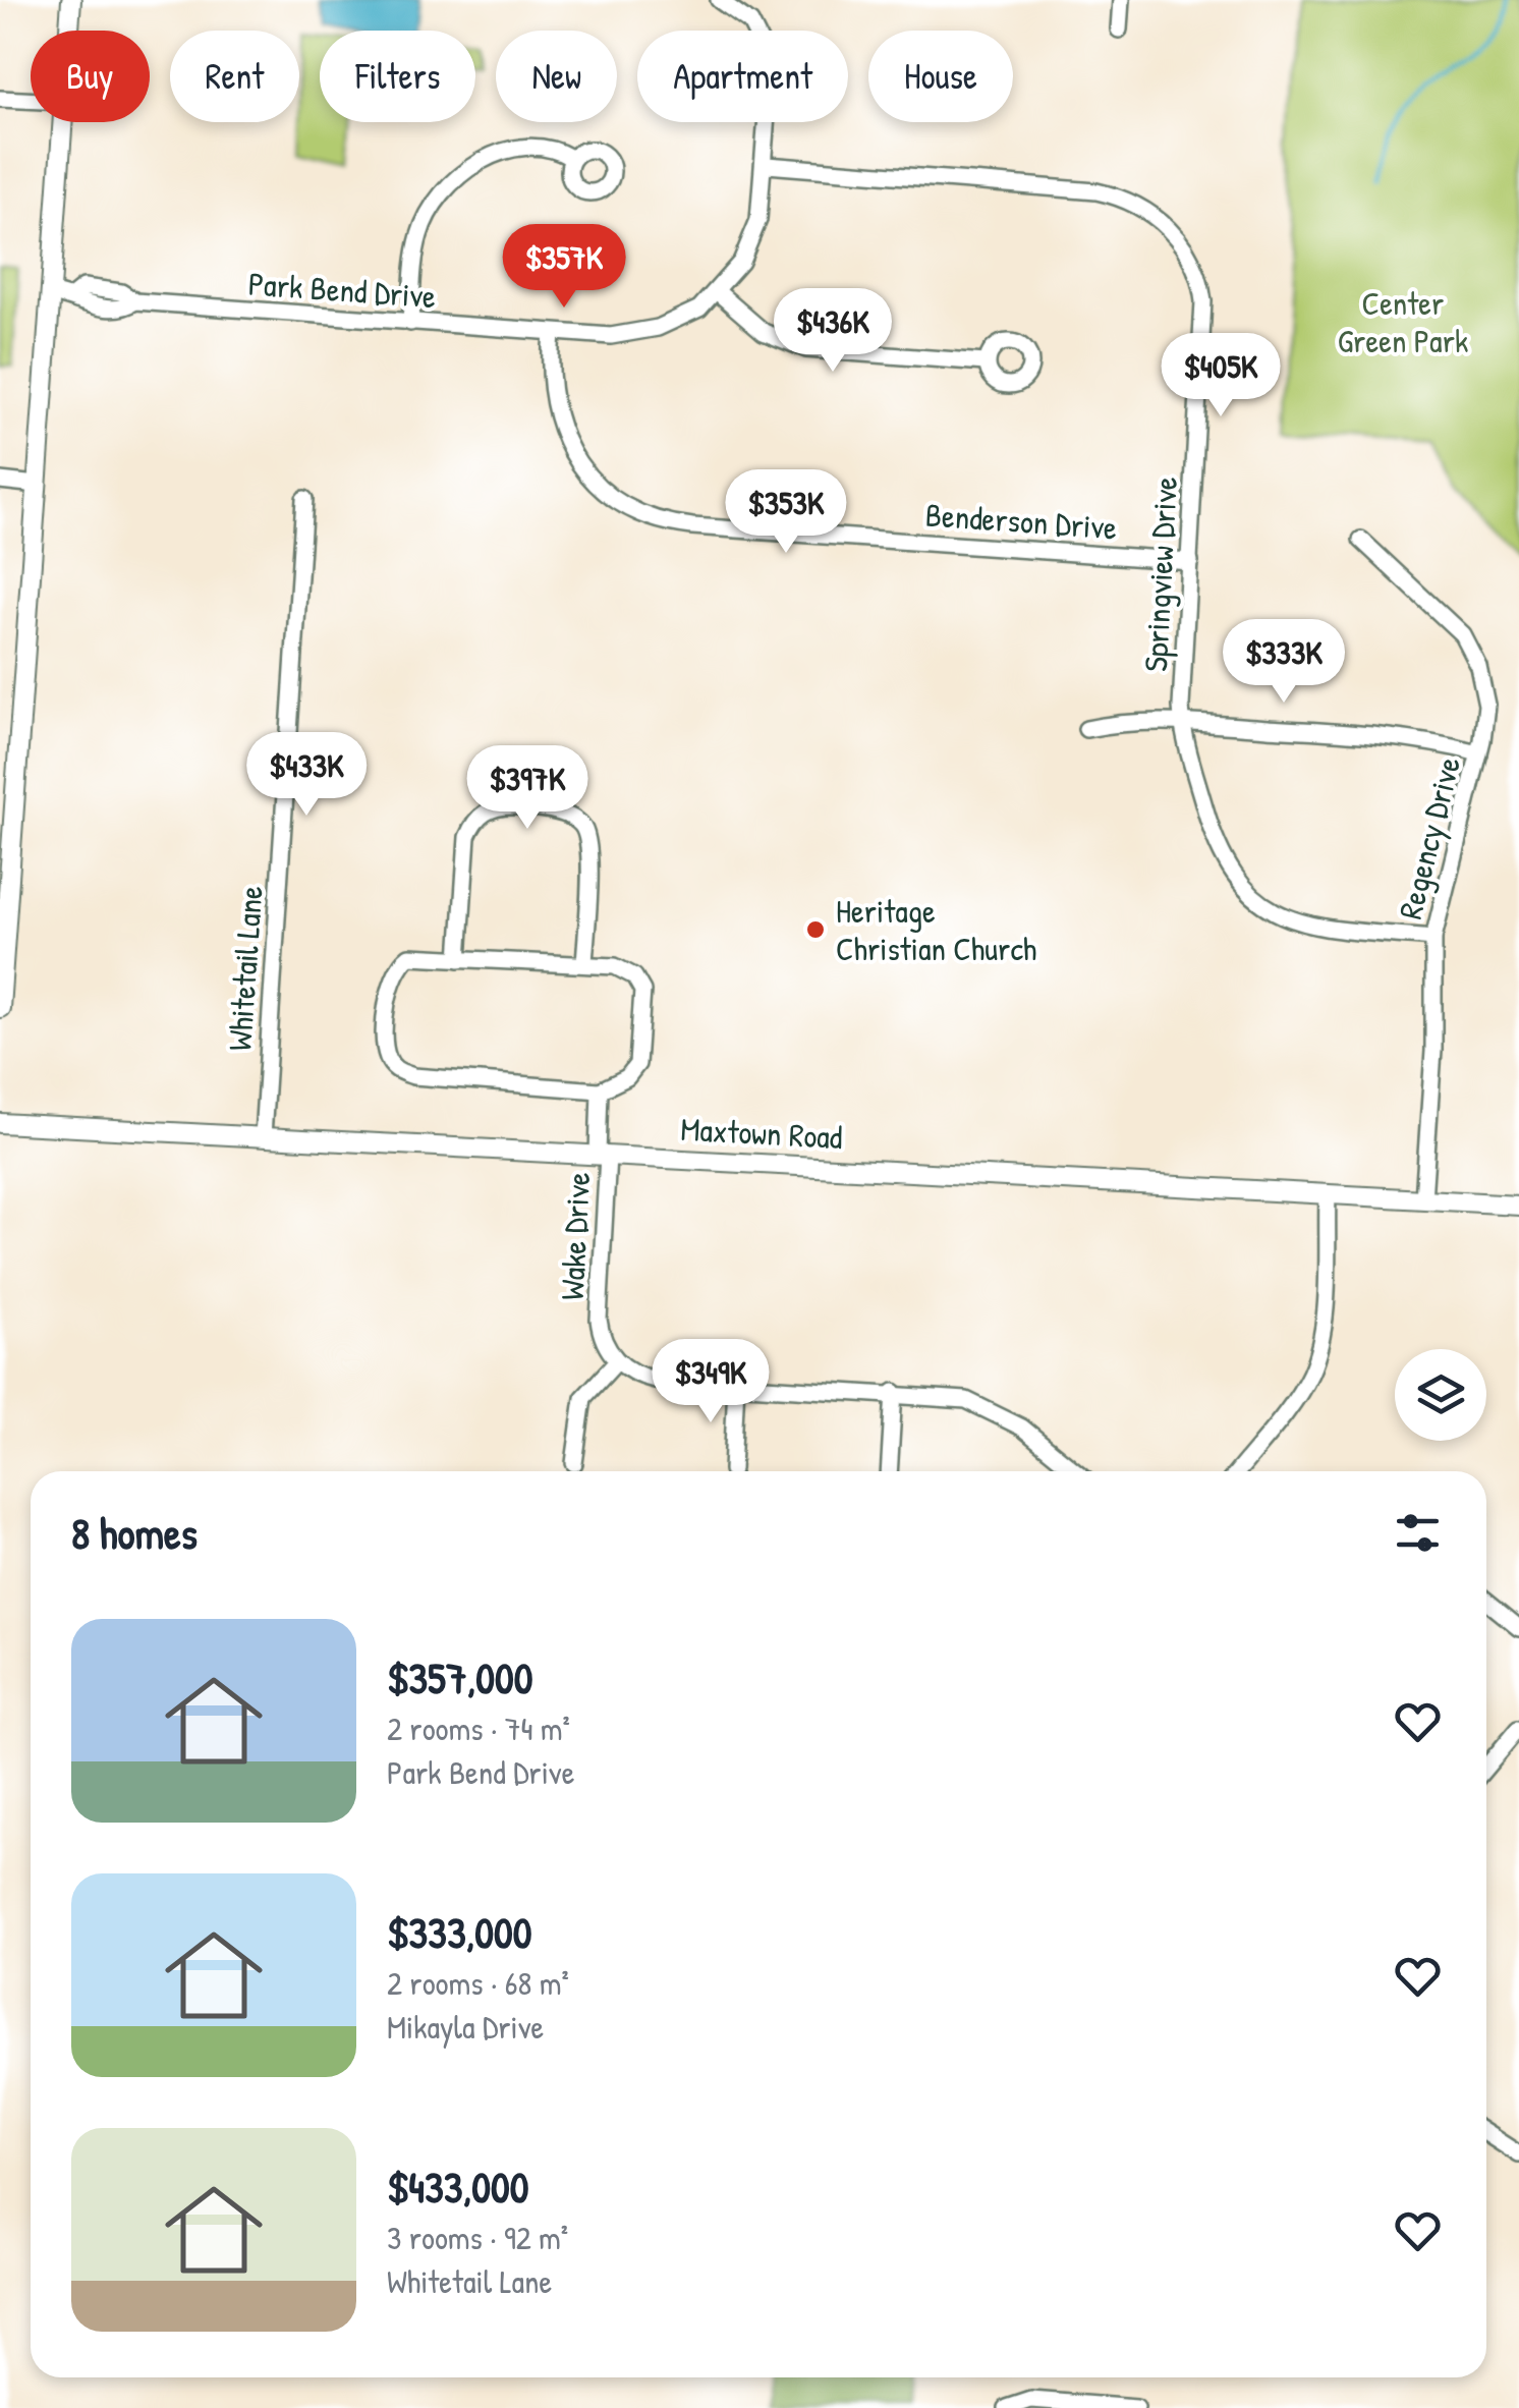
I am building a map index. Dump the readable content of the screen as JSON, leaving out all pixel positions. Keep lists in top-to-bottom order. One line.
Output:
{"streets":{"main road":["Maxtown Road"],"street":["Park Bend Drive","Benderson Drive","Springview Drive","Regency Drive","Whitetail Lane","Wake Drive"]},"crossings":[["Park Bend Drive","Benderson Drive"],["Park Bend Drive","Springview Drive"],["Benderson Drive","Springview Drive"],["Springview Drive","Regency Drive"],["Regency Drive","Maxtown Road"],["Whitetail Lane","Maxtown Road"],["Maxtown Road","Wake Drive"]],"parks":["Center Green Park"],"places":["Heritage Christian Church"],"page":{"chip":["Buy","Rent","Filters","New","Apartment","House"],"price":["$357K","$436K","$405K","$353K","$333K","$433K","$397K","$349K"],"heading":"8 homes","list":[{"name":"$357,000","note":"2 rooms · 74 m² · Park Bend Drive"},{"name":"$333,000","note":"2 rooms · 68 m² · Mikayla Drive"},{"name":"$433,000","note":"3 rooms · 92 m² · Whitetail Lane"}]}}
